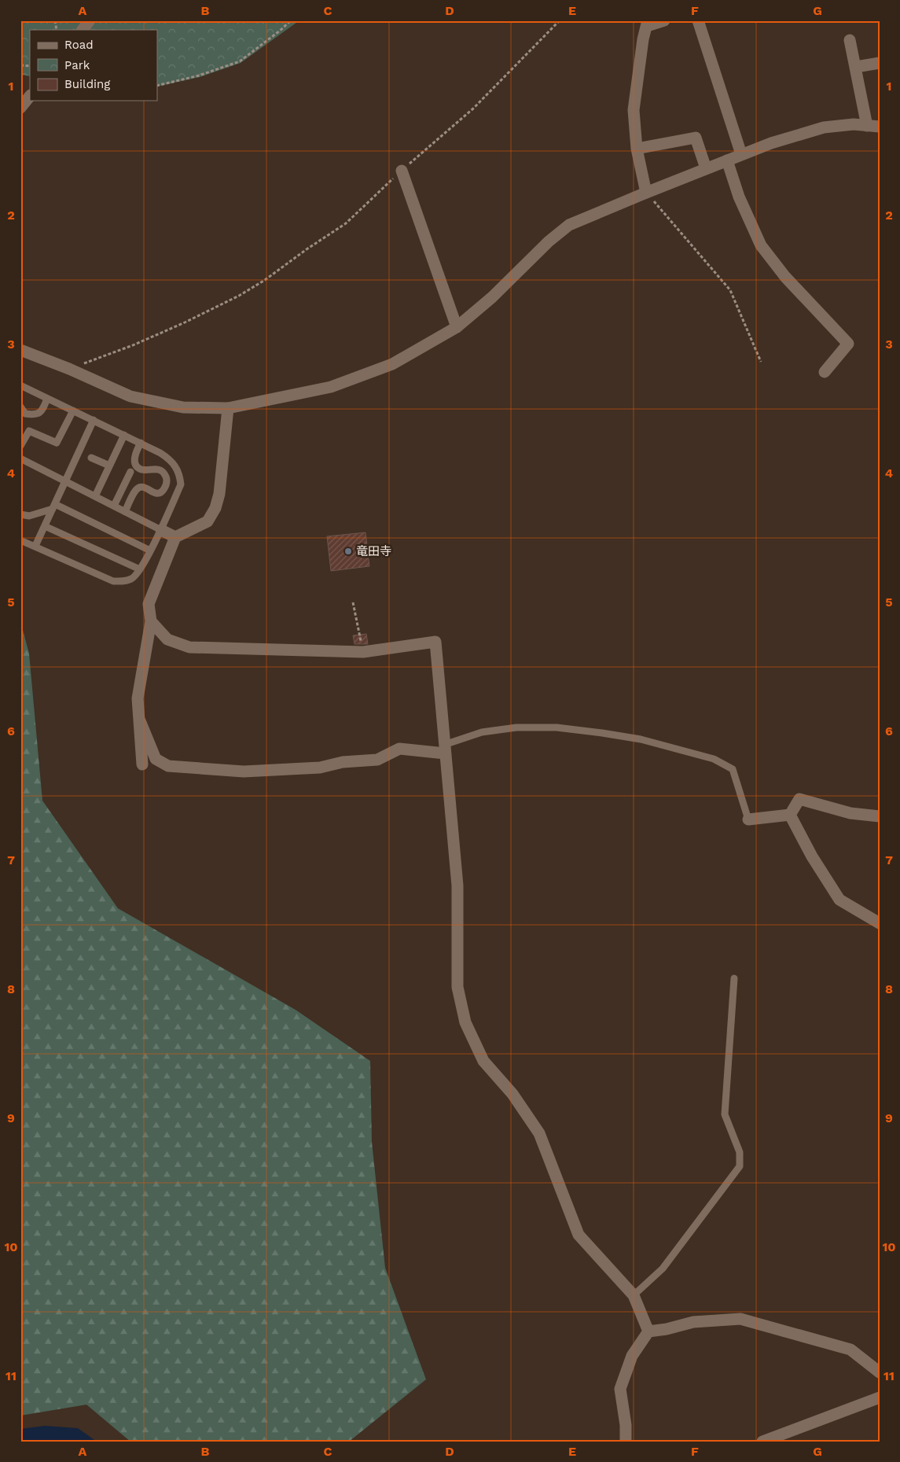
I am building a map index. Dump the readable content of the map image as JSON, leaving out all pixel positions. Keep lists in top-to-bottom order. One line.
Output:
{"places":["竜田寺"],"legend":["Road","Park","Building"],"grid":{"columns":["A","B","C","D","E","F","G"],"rows":["1","2","3","4","5","6","7","8","9","10","11"]}}
